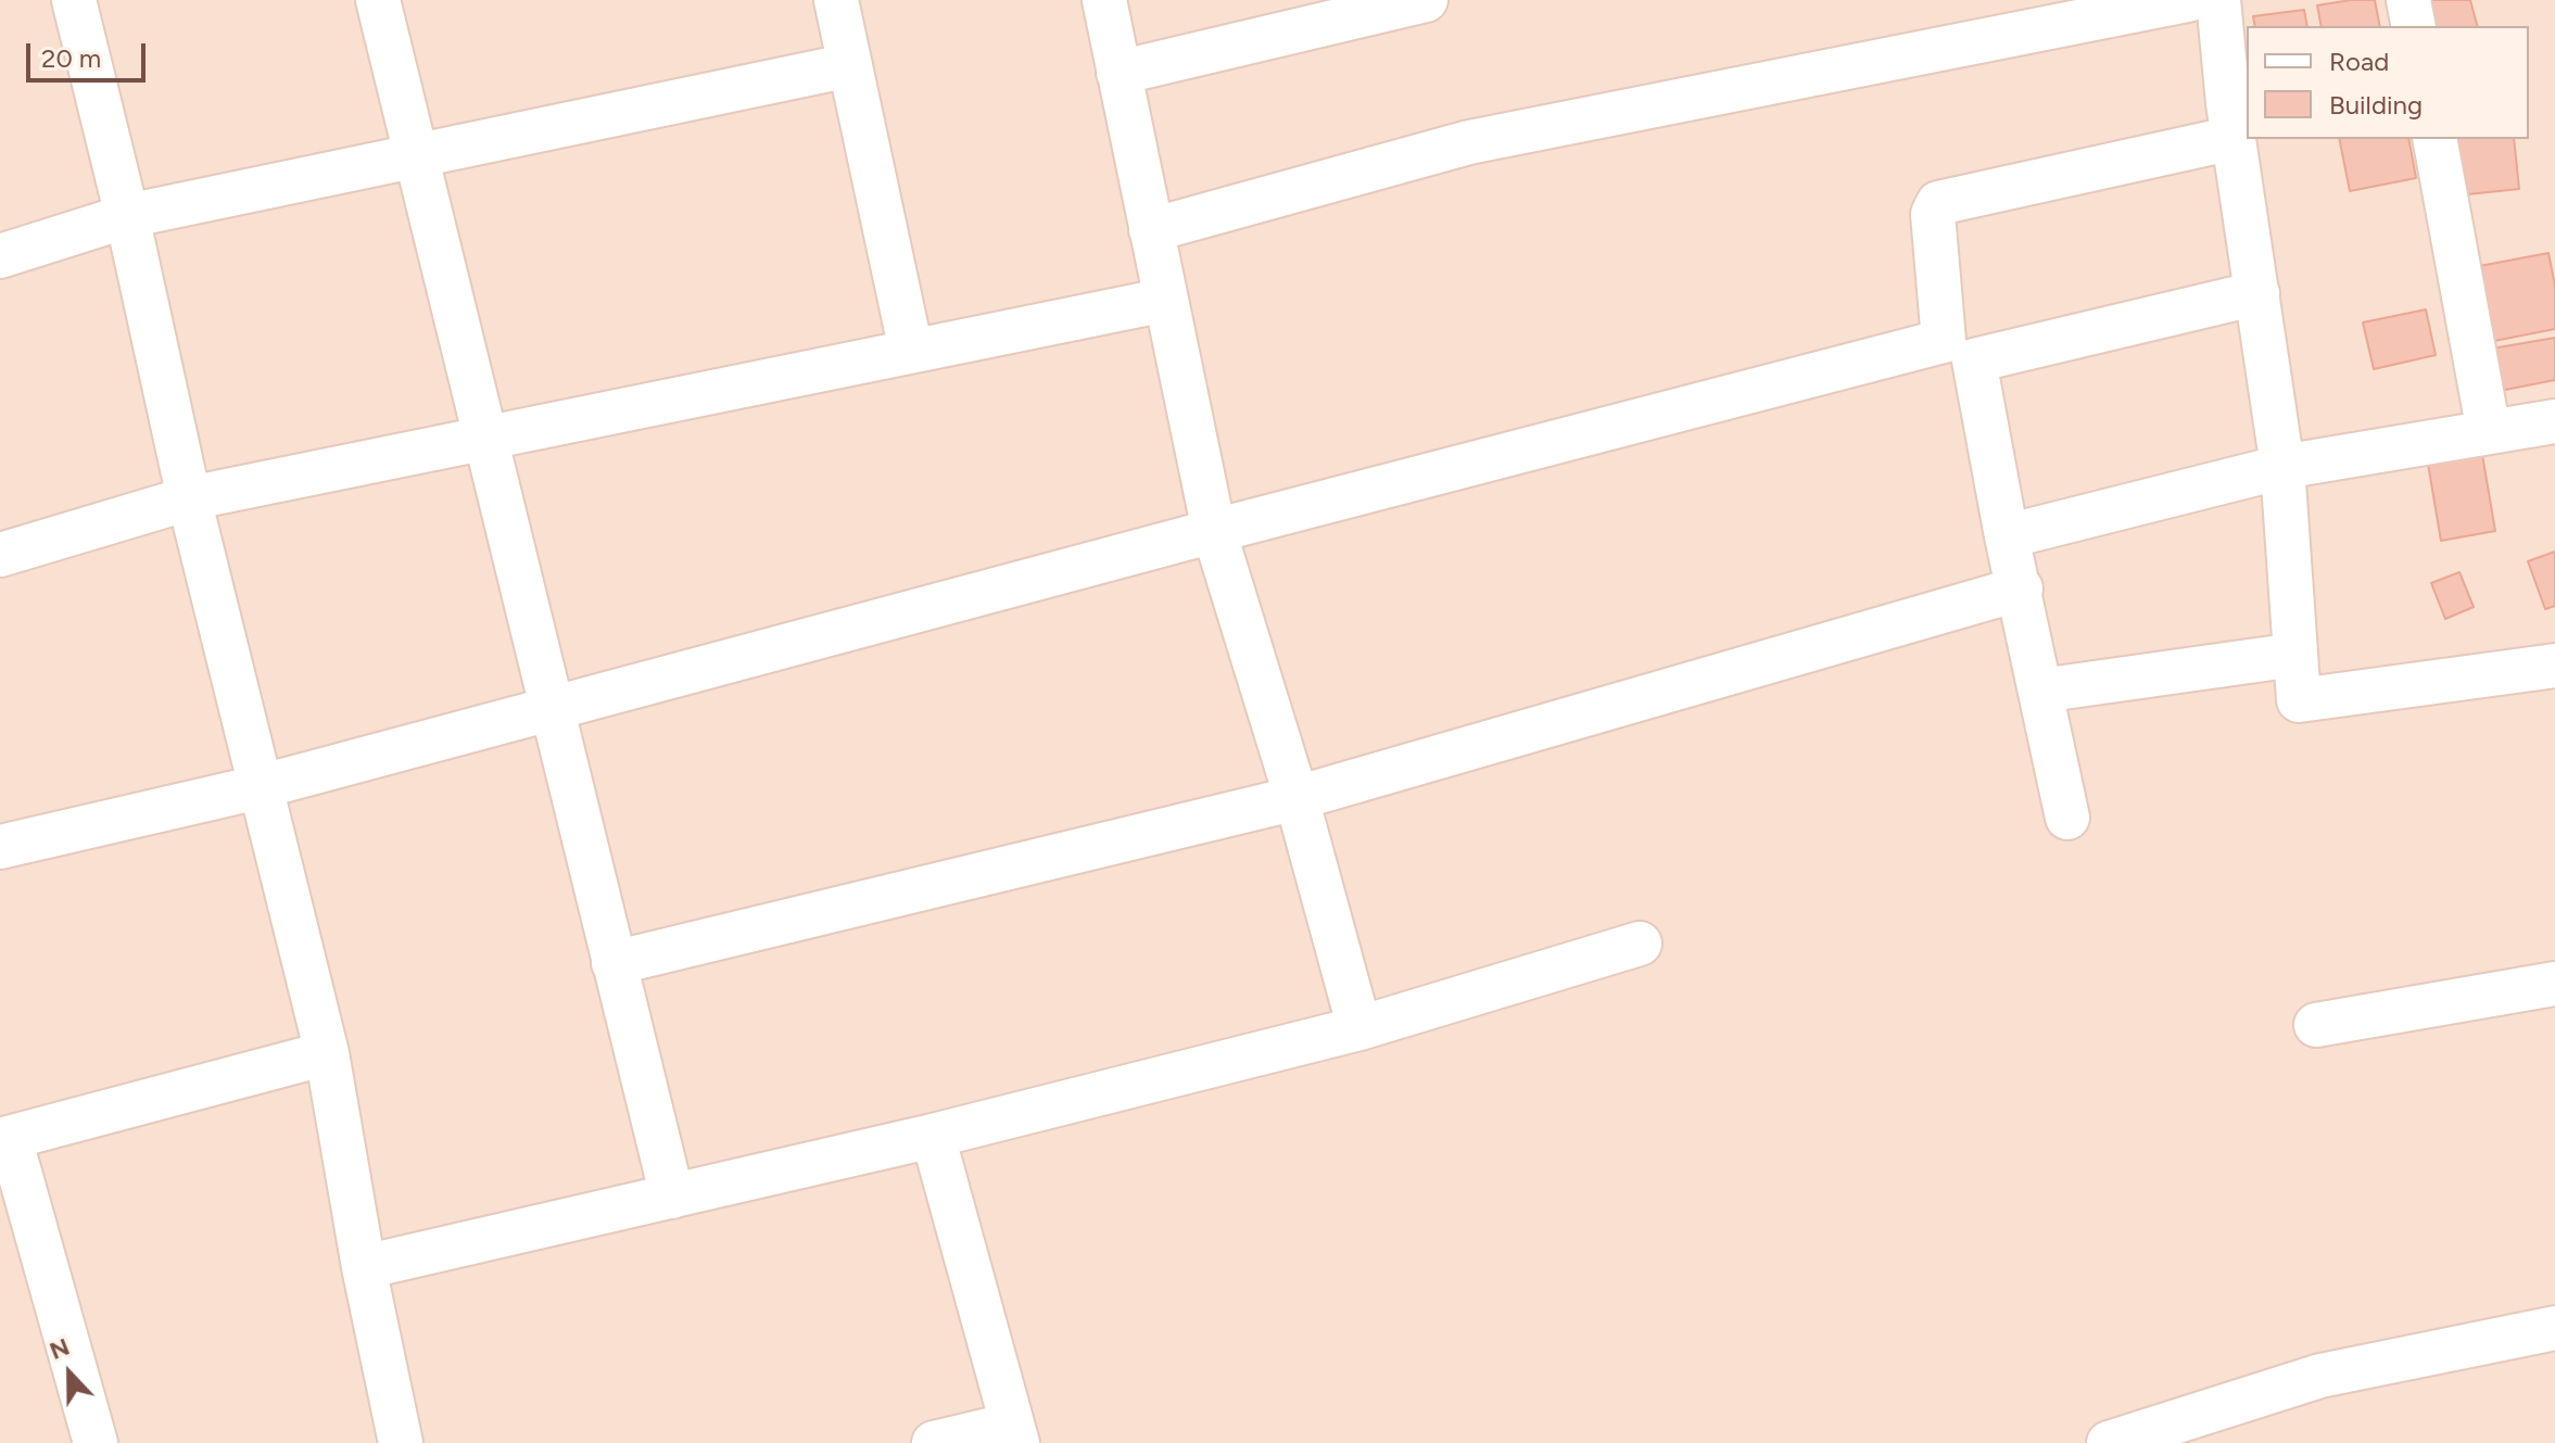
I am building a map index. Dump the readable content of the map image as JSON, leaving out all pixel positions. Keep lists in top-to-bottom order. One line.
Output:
{"legend":["Road","Building"],"scale_bar":"20 m","north":"top"}
